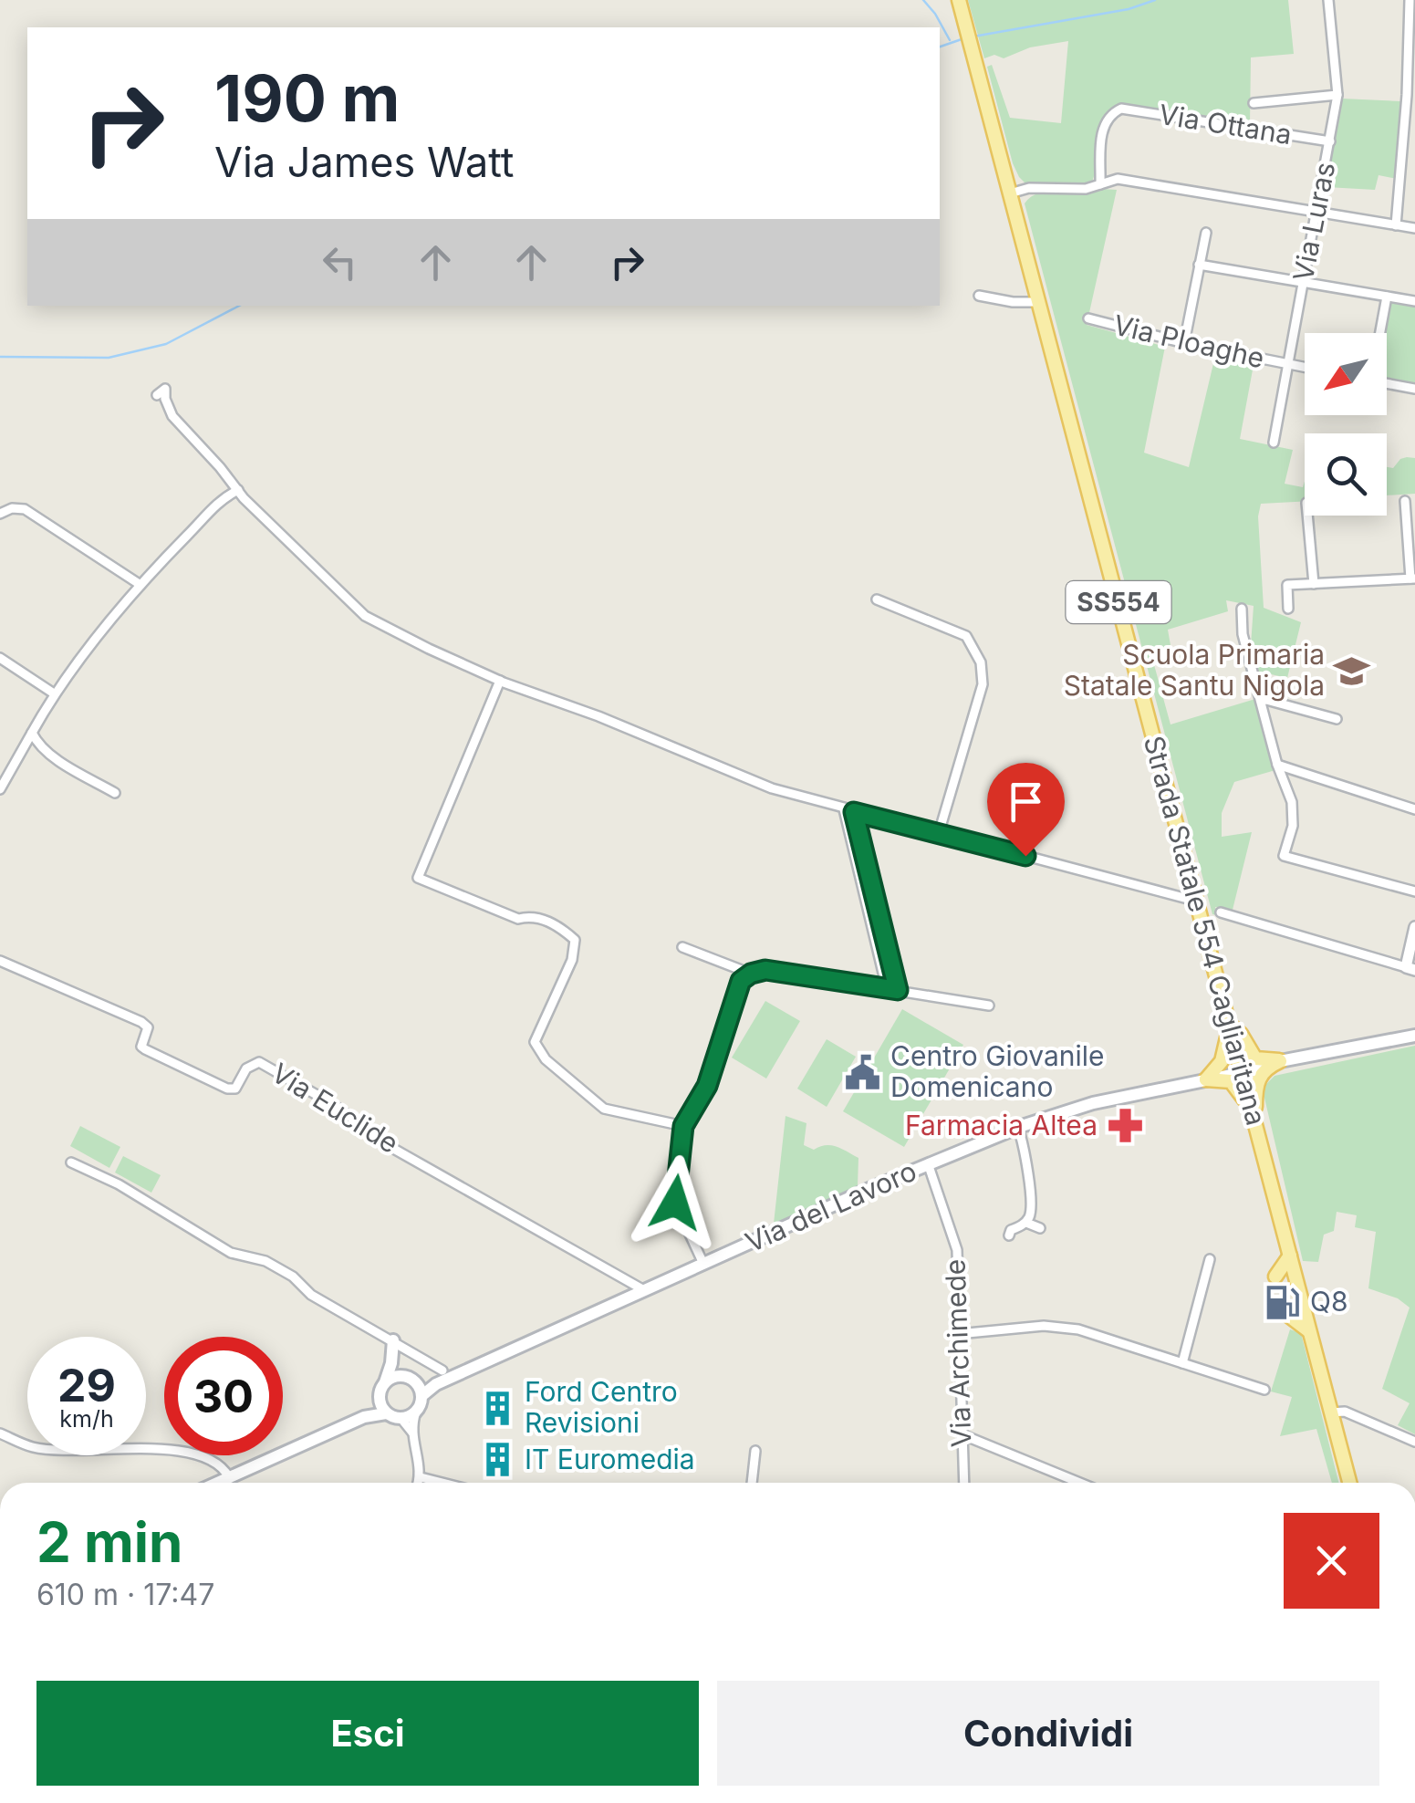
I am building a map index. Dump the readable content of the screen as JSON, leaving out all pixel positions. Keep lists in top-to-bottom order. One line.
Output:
{"streets":{"main road":["SS554","Strada Statale 554 Cagliaritana","Via del Lavoro"],"street":["Via Ottana","Via Luras","Via Ploaghe","Via Euclide","Via Archimede"]},"crossings":[["Via Ottana","Via Luras"],["Via Luras","Via Ploaghe"],["Strada Statale 554 Cagliaritana","Via del Lavoro"],["Via Euclide","Via del Lavoro"],["Via del Lavoro","Via Archimede"]],"places":{"school or university":["Scuola Primaria Statale Santu Nigola"],"public building":["Centro Giovanile Domenicano"],"pharmacy":["Farmacia Altea"],"fuel station":["Q8"],"building":["Ford Centro Revisioni","IT Euromedia"]},"north":"bottom left","page":{"turn":["190 m","Via James Watt"],"speed":"29 km/h","limit":"30","heading":["2 min","610 m · 17:47"],"buttons":["Esci","Condividi"]}}
